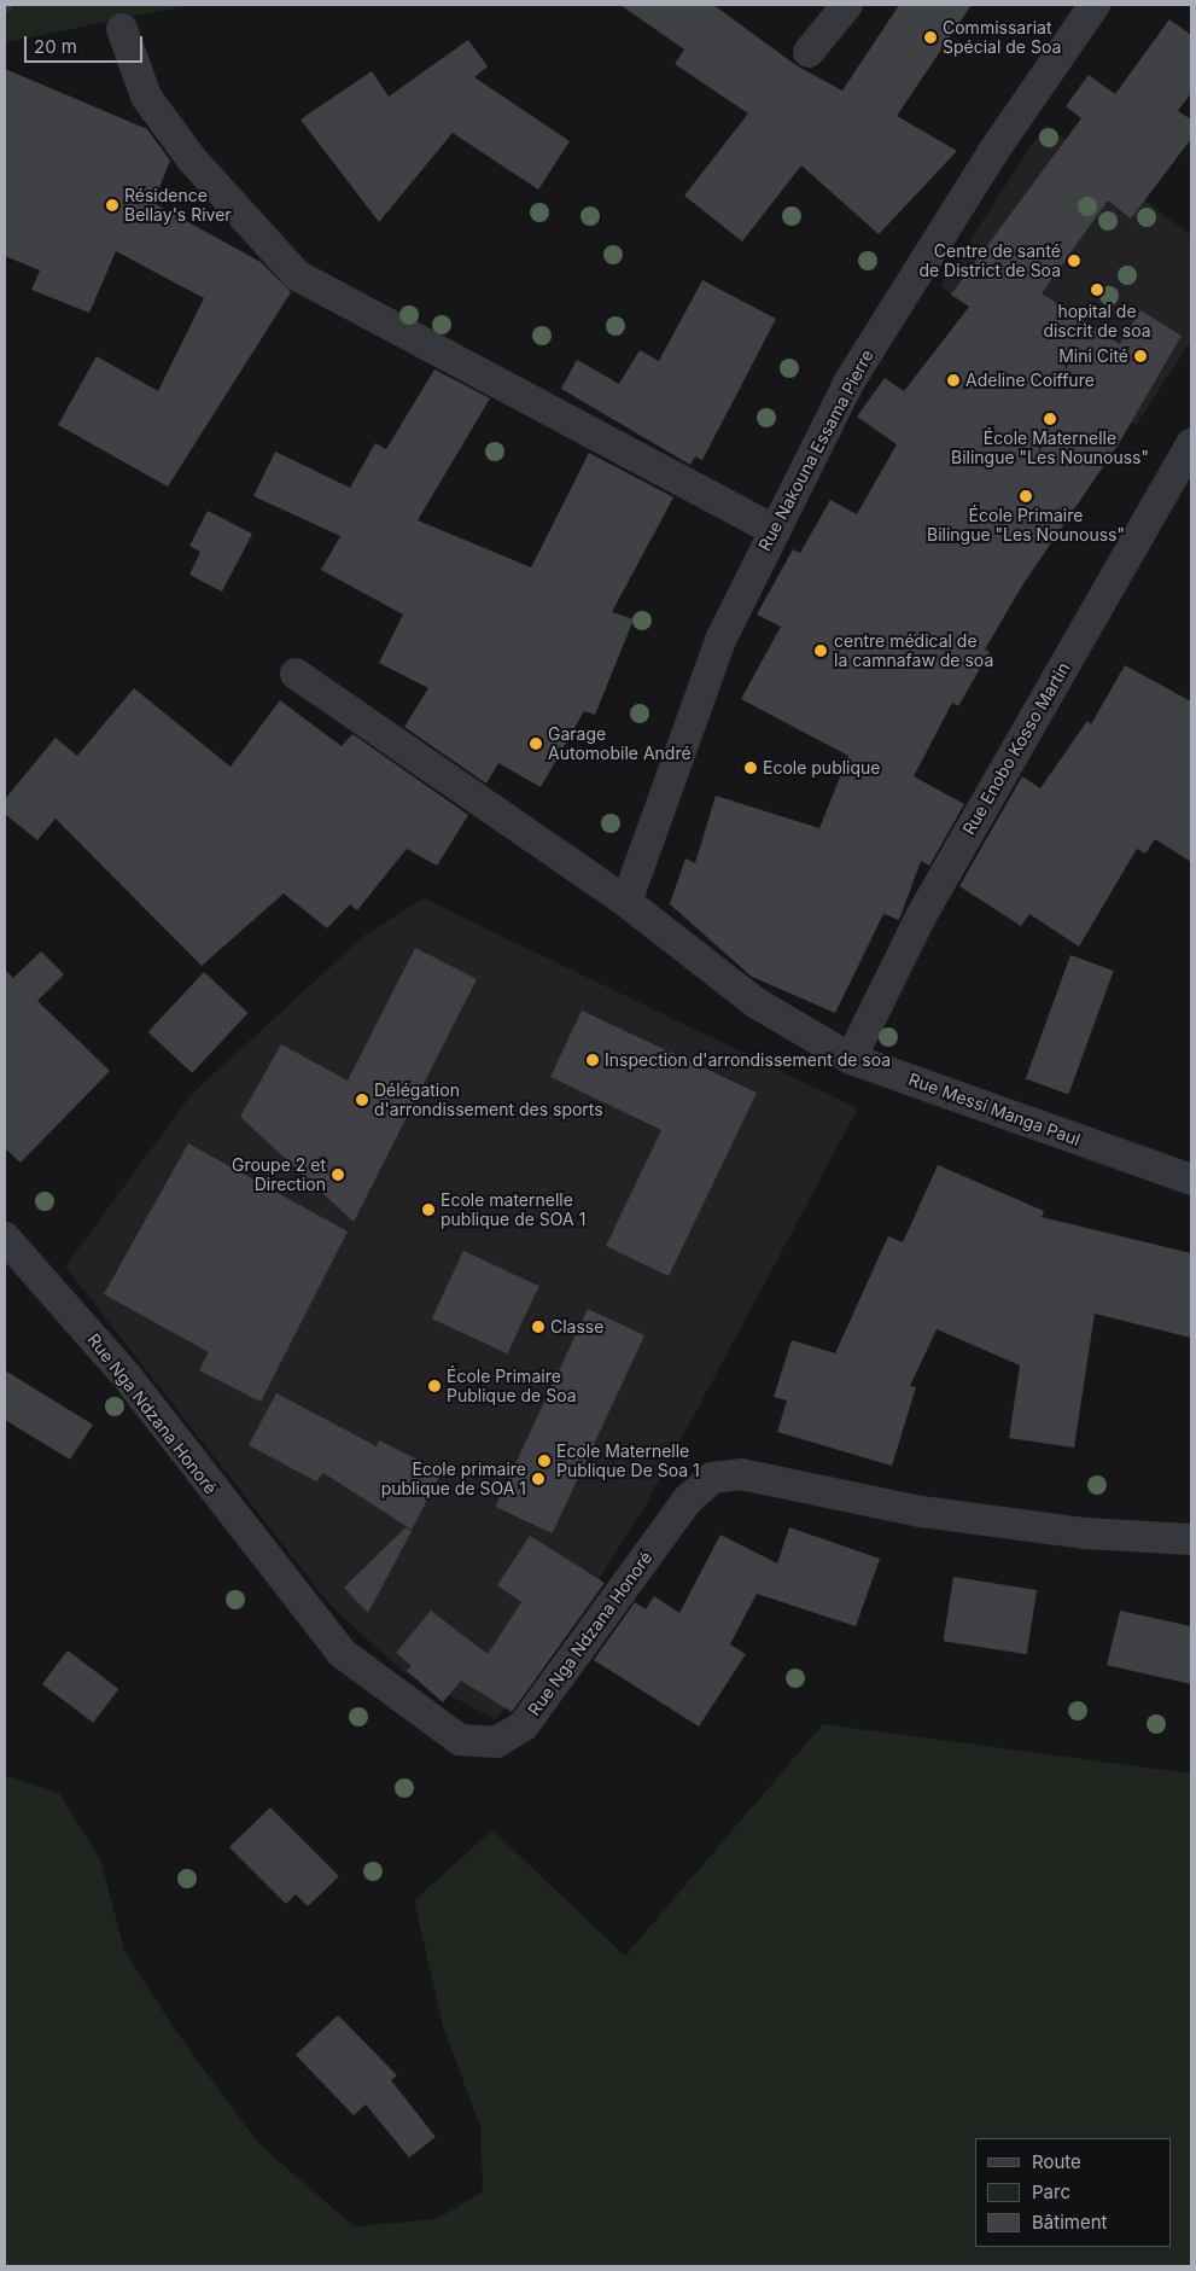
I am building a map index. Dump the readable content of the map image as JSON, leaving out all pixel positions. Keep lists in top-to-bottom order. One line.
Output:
{"streets":{"street":["Rue Nakouna Essama Pierre","Rue Enobo Kosso Martin","Rue Messi Manga Paul","Rue Nga Ndzana Honoré"]},"crossings":[["Rue Nakouna Essama Pierre","Rue Messi Manga Paul"],["Rue Enobo Kosso Martin","Rue Messi Manga Paul"]],"places":["Commissariat Spécial de Soa","Résidence Bellay's River","Centre de santé de District de Soa","hopital de discrit de soa","Mini Cité","Adeline Coiffure","École Maternelle Bilingue \"Les Nounouss\"","École Primaire Bilingue \"Les Nounouss\"","centre médical de la camnafaw de soa","Garage Automobile André","Ecole publique","Inspection d'arrondissement de soa","Délégation d'arrondissement des sports","Groupe 2 et Direction","Ecole maternelle publique de SOA 1","Classe","École Primaire Publique de Soa","Ecole Maternelle Publique De Soa 1","Ecole primaire publique de SOA 1"],"legend":["Route","Parc","Bâtiment"],"scale_bar":"20 m"}
